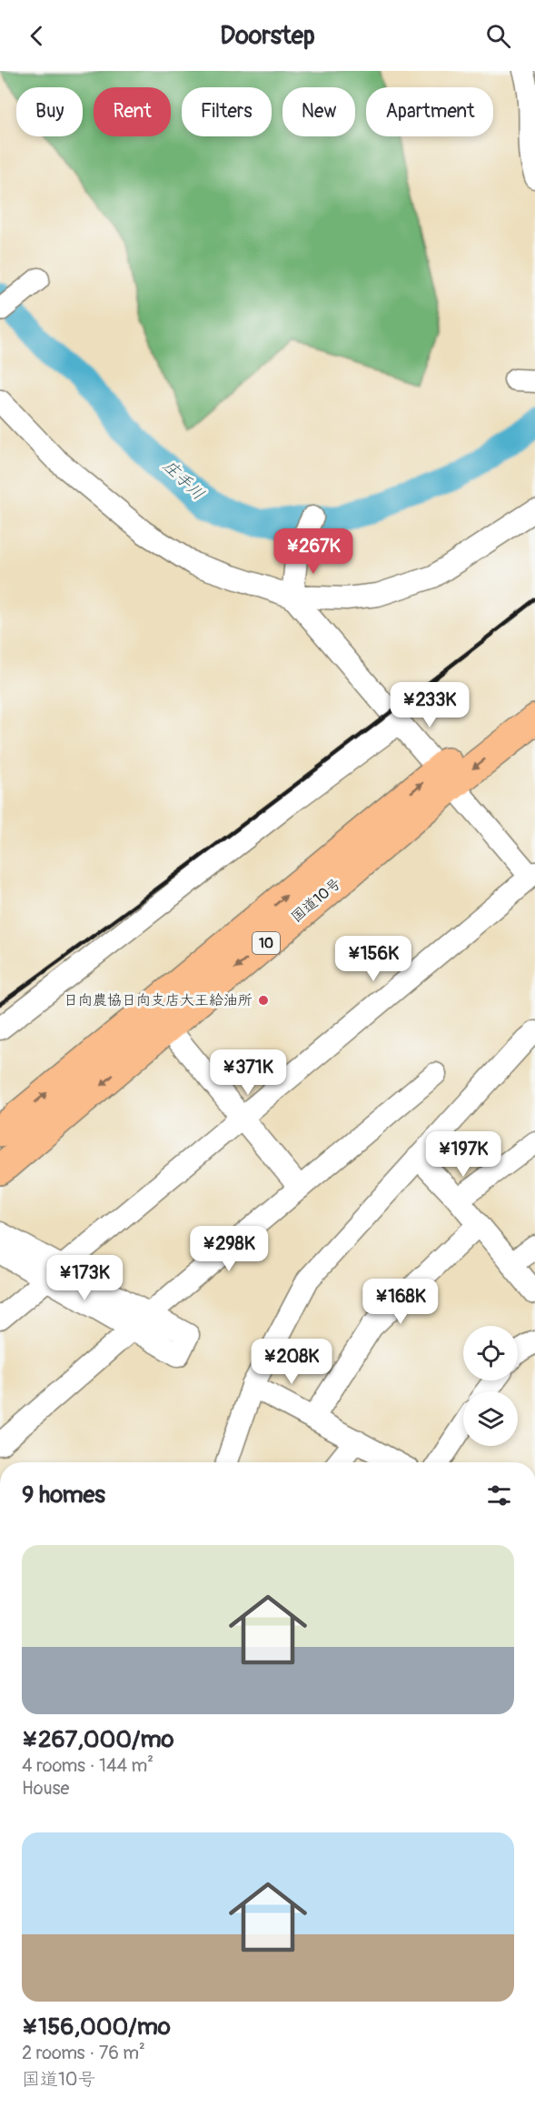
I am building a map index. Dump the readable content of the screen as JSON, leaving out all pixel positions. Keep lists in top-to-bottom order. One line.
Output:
{"streets":{"highway":["国道10号","10"]},"water":["庄手川"],"places":["日向農協日向支店大王給油所"],"page":{"header":"Doorstep","chip":["Buy","Rent","Filters","New","Apartment"],"price":["¥267K","¥233K","¥156K","¥371K","¥197K","¥298K","¥173K","¥168K","¥208K"],"heading":"9 homes","list":[{"name":"¥267,000/mo","note":"4 rooms · 144 m² · House"},{"name":"¥156,000/mo","note":"2 rooms · 76 m² · 国道10号"}]}}
